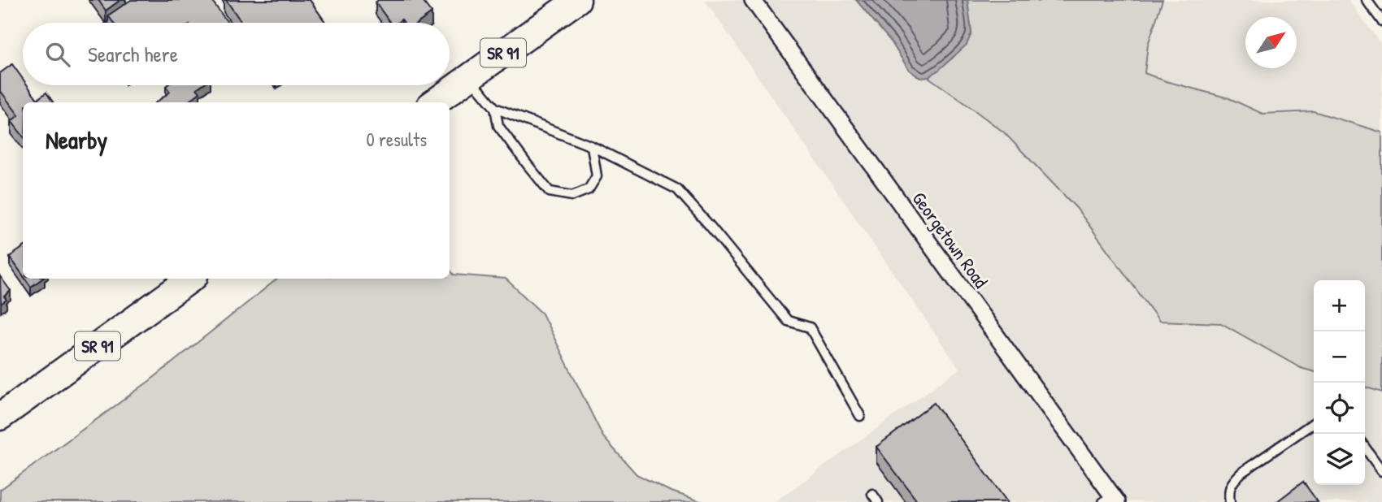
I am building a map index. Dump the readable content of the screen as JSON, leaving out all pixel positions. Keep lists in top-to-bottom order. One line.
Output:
{"streets":{"main road":["SR 91"],"street":["Georgetown Road"]},"north":"top right","page":{"search":"Search here","heading":["Nearby","0 results"],"map_buttons":["+","−"]}}
